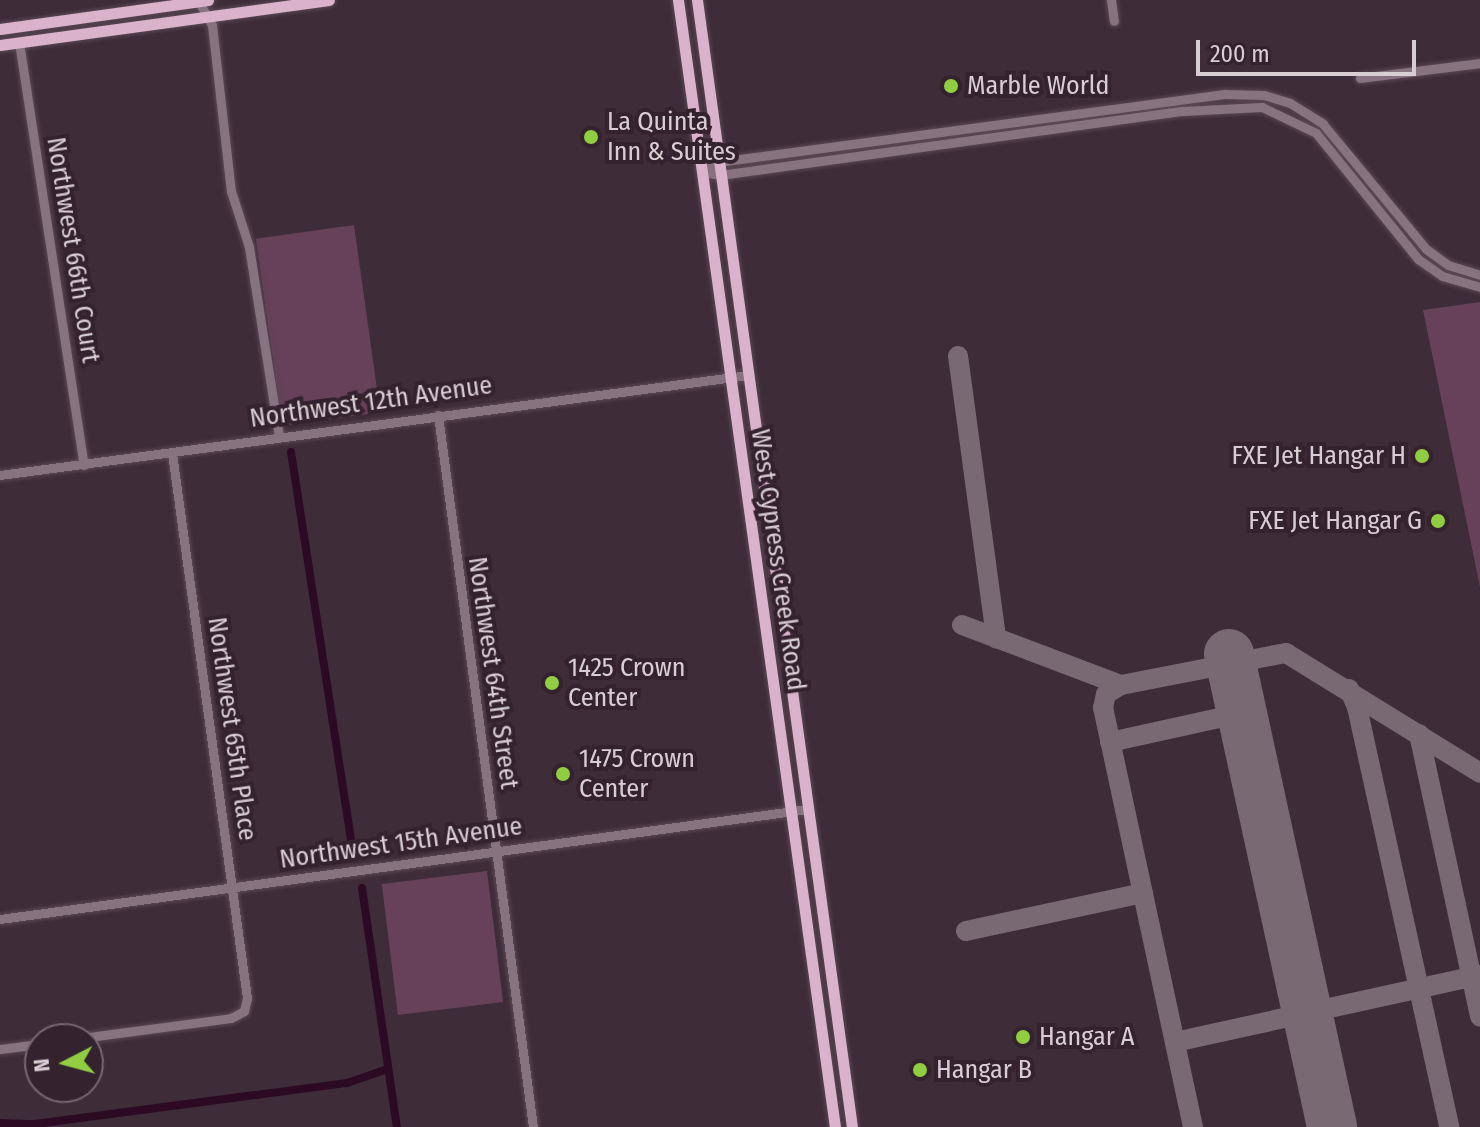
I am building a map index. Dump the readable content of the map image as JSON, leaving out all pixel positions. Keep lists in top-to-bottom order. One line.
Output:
{"streets":{"main road":["West Cypress Creek Road"],"street":["Northwest 66th Court","Northwest 12th Avenue","Northwest 64th Street","Northwest 65th Place","Northwest 15th Avenue"]},"crossings":[["Northwest 66th Court","Northwest 12th Avenue"],["Northwest 12th Avenue","West Cypress Creek Road"],["Northwest 12th Avenue","Northwest 64th Street"],["Northwest 12th Avenue","Northwest 65th Place"],["West Cypress Creek Road","Northwest 15th Avenue"],["Northwest 64th Street","Northwest 15th Avenue"],["Northwest 65th Place","Northwest 15th Avenue"]],"places":["Marble World","La Quinta Inn & Suites","FXE Jet Hangar H","FXE Jet Hangar G","1425 Crown Center","1475 Crown Center","Hangar A","Hangar B"],"scale_bar":"200 m","north":"left"}
